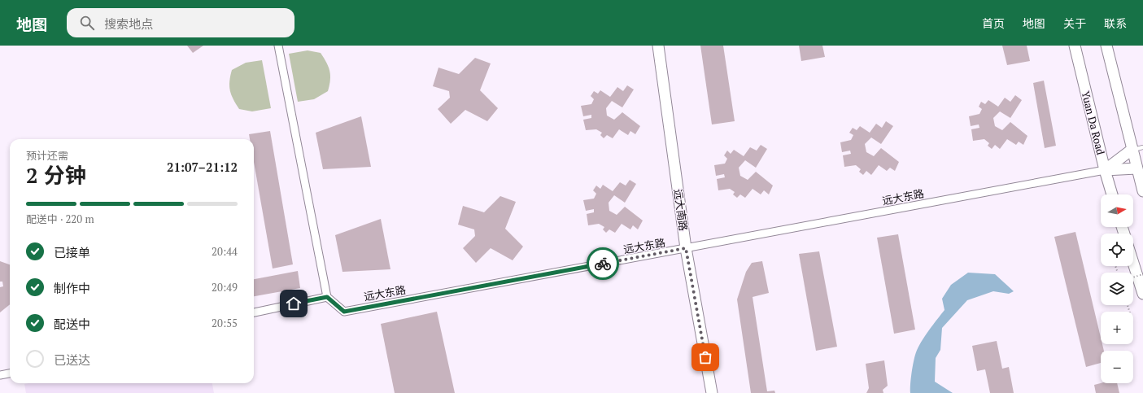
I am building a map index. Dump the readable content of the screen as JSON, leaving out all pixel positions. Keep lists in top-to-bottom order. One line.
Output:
{"streets":{"street":["Yuan Da Road","远大东路","远大南路"]},"crossings":[["Yuan Da Road","远大东路"],["远大东路","远大南路"]],"north":"right","page":{"header":"地图","search":"搜索地点","nav":["首页","地图","关于","联系"],"heading":["2 分钟","预计还需","21:07–21:12"],"map_buttons":["+","−"],"bar":"配送中 · 220 m","list":[["已接单","20:44"],["制作中","20:49"],["配送中","20:55"],"已送达"]}}
